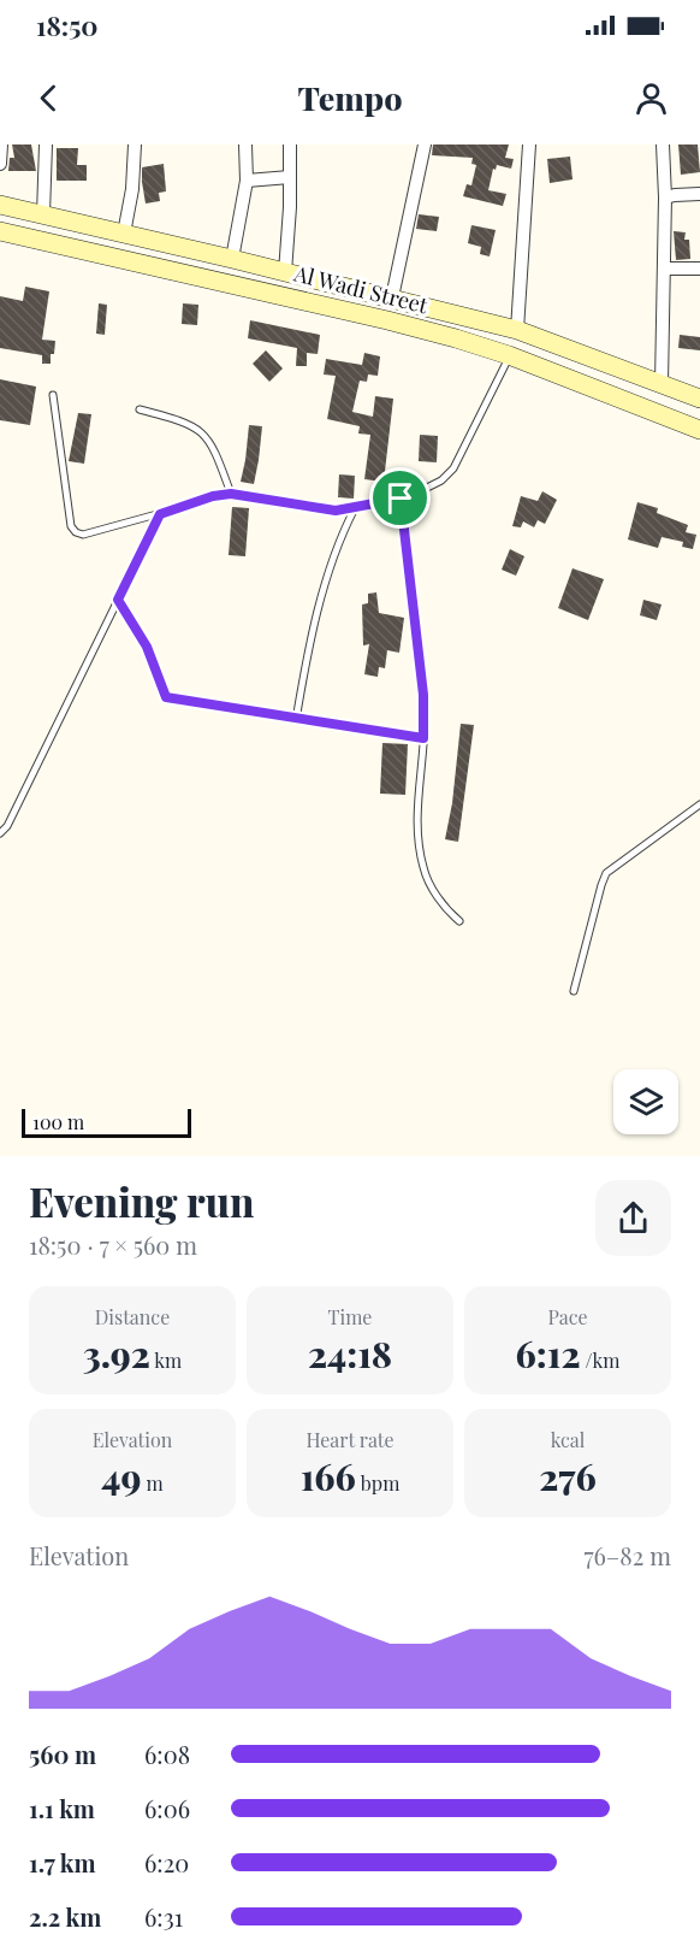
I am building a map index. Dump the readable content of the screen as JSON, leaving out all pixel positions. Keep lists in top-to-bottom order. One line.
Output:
{"streets":{"main road":["Al Wadi Street"]},"scale_bar":"100 m","page":{"status":"18:50","header":"Tempo","scale":"100 m","heading":["Evening run","18:50 · 7 × 560 m"],"stats":[["Distance","3.92 km"],["Time","24:18"],["Pace","6:12 /km"],["Elevation","49 m"],["Heart rate","166 bpm"],["kcal","276"]],"chart":["Elevation","76–82 m"],"list":[{"name":"560 m","note":"6:08"},{"name":"1.1 km","note":"6:06"},{"name":"1.7 km","note":"6:20"},{"name":"2.2 km","note":"6:31"}]}}
